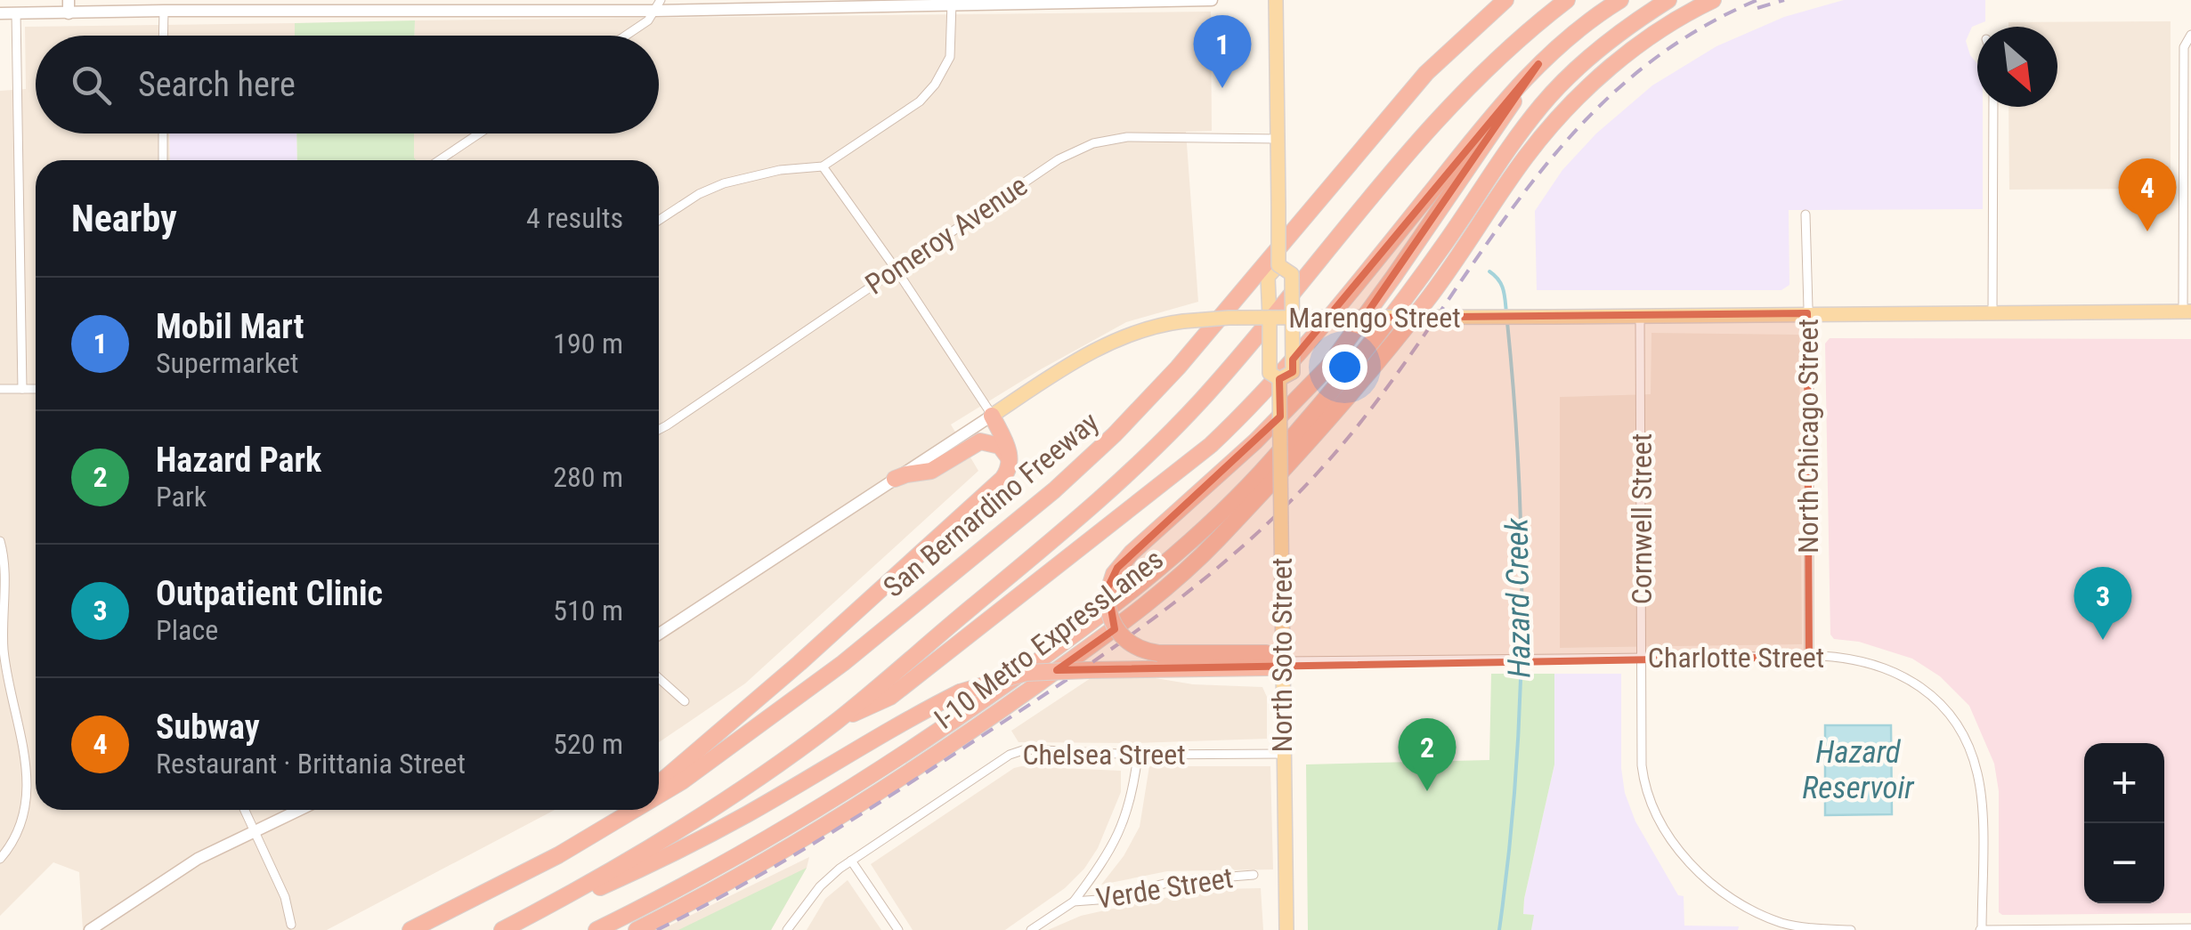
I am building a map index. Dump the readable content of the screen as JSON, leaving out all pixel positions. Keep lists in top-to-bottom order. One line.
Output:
{"streets":{"highway":["San Bernardino Freeway","I-10 Metro ExpressLanes"],"main road":["Marengo Street","North Soto Street"],"street":["Pomeroy Avenue","North Chicago Street","Cornwell Street","Charlotte Street","Chelsea Street","Verde Street"]},"crossings":[["Pomeroy Avenue","North Soto Street"],["Marengo Street","North Chicago Street"],["Marengo Street","Cornwell Street"],["Marengo Street","North Soto Street"],["North Chicago Street","Charlotte Street"],["Cornwell Street","Charlotte Street"],["North Soto Street","Charlotte Street"],["North Soto Street","Chelsea Street"]],"water":["Hazard Creek","Hazard Reservoir"],"north":"bottom right","page":{"pins":["1","4","3","2"],"search":"Search here","heading":["Nearby","4 results"],"list":[{"mark":"1","name":"Mobil Mart","note":"Supermarket","value":"190 m"},{"mark":"2","name":"Hazard Park","note":"Park","value":"280 m"},{"mark":"3","name":"Outpatient Clinic","note":"Place","value":"510 m"},{"mark":"4","name":"Subway","note":"Restaurant · Brittania Street","value":"520 m"}],"map_buttons":["+","−"]}}
